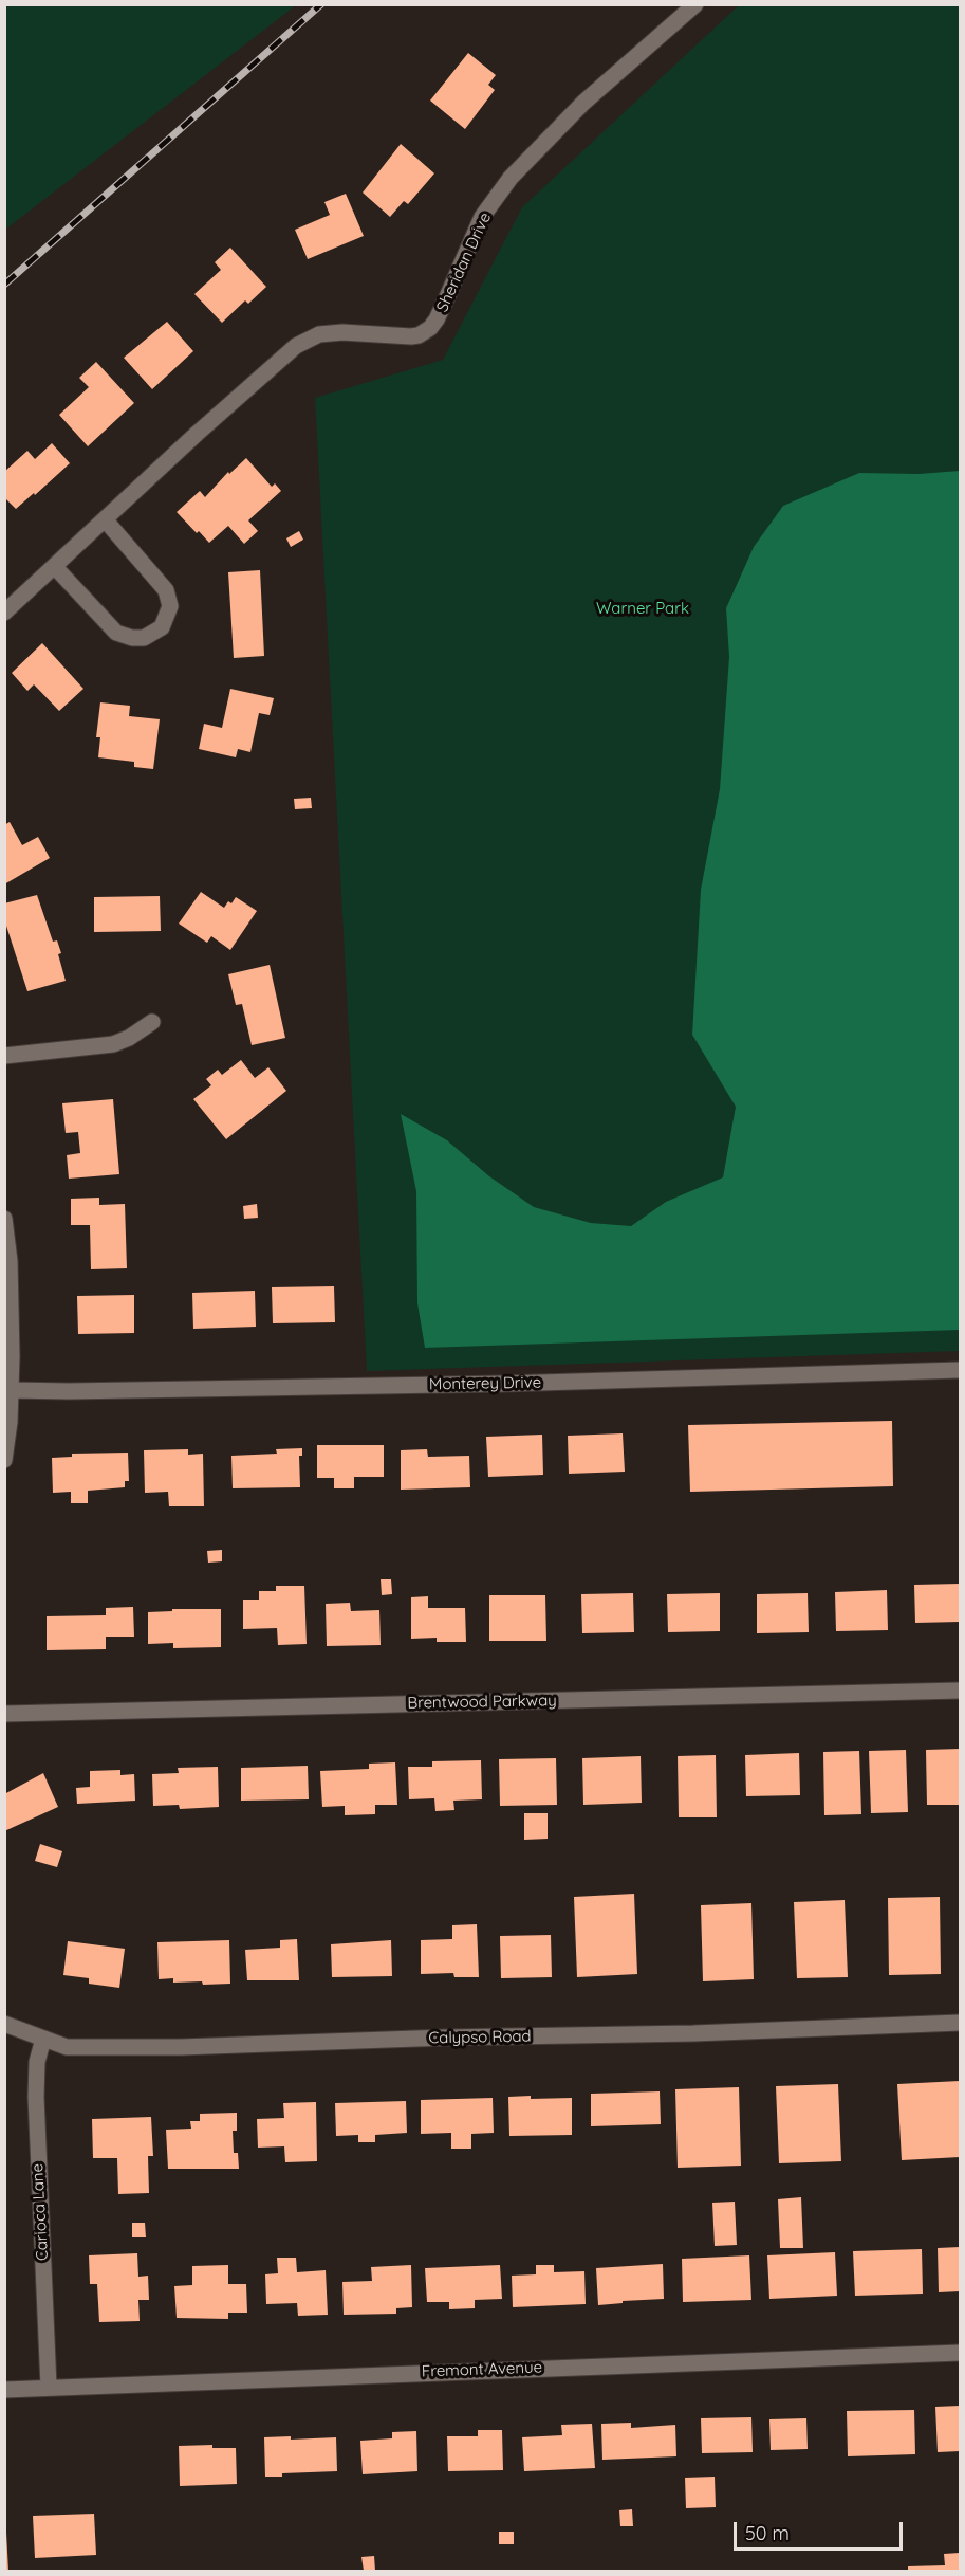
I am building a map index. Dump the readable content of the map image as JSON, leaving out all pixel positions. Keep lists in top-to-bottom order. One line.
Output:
{"streets":{"street":["Sheridan Drive","Monterey Drive","Brentwood Parkway","Calypso Road","Carioca Lane","Fremont Avenue"]},"crossings":[["Calypso Road","Carioca Lane"],["Carioca Lane","Fremont Avenue"]],"parks":["Warner Park"],"scale_bar":"50 m"}
